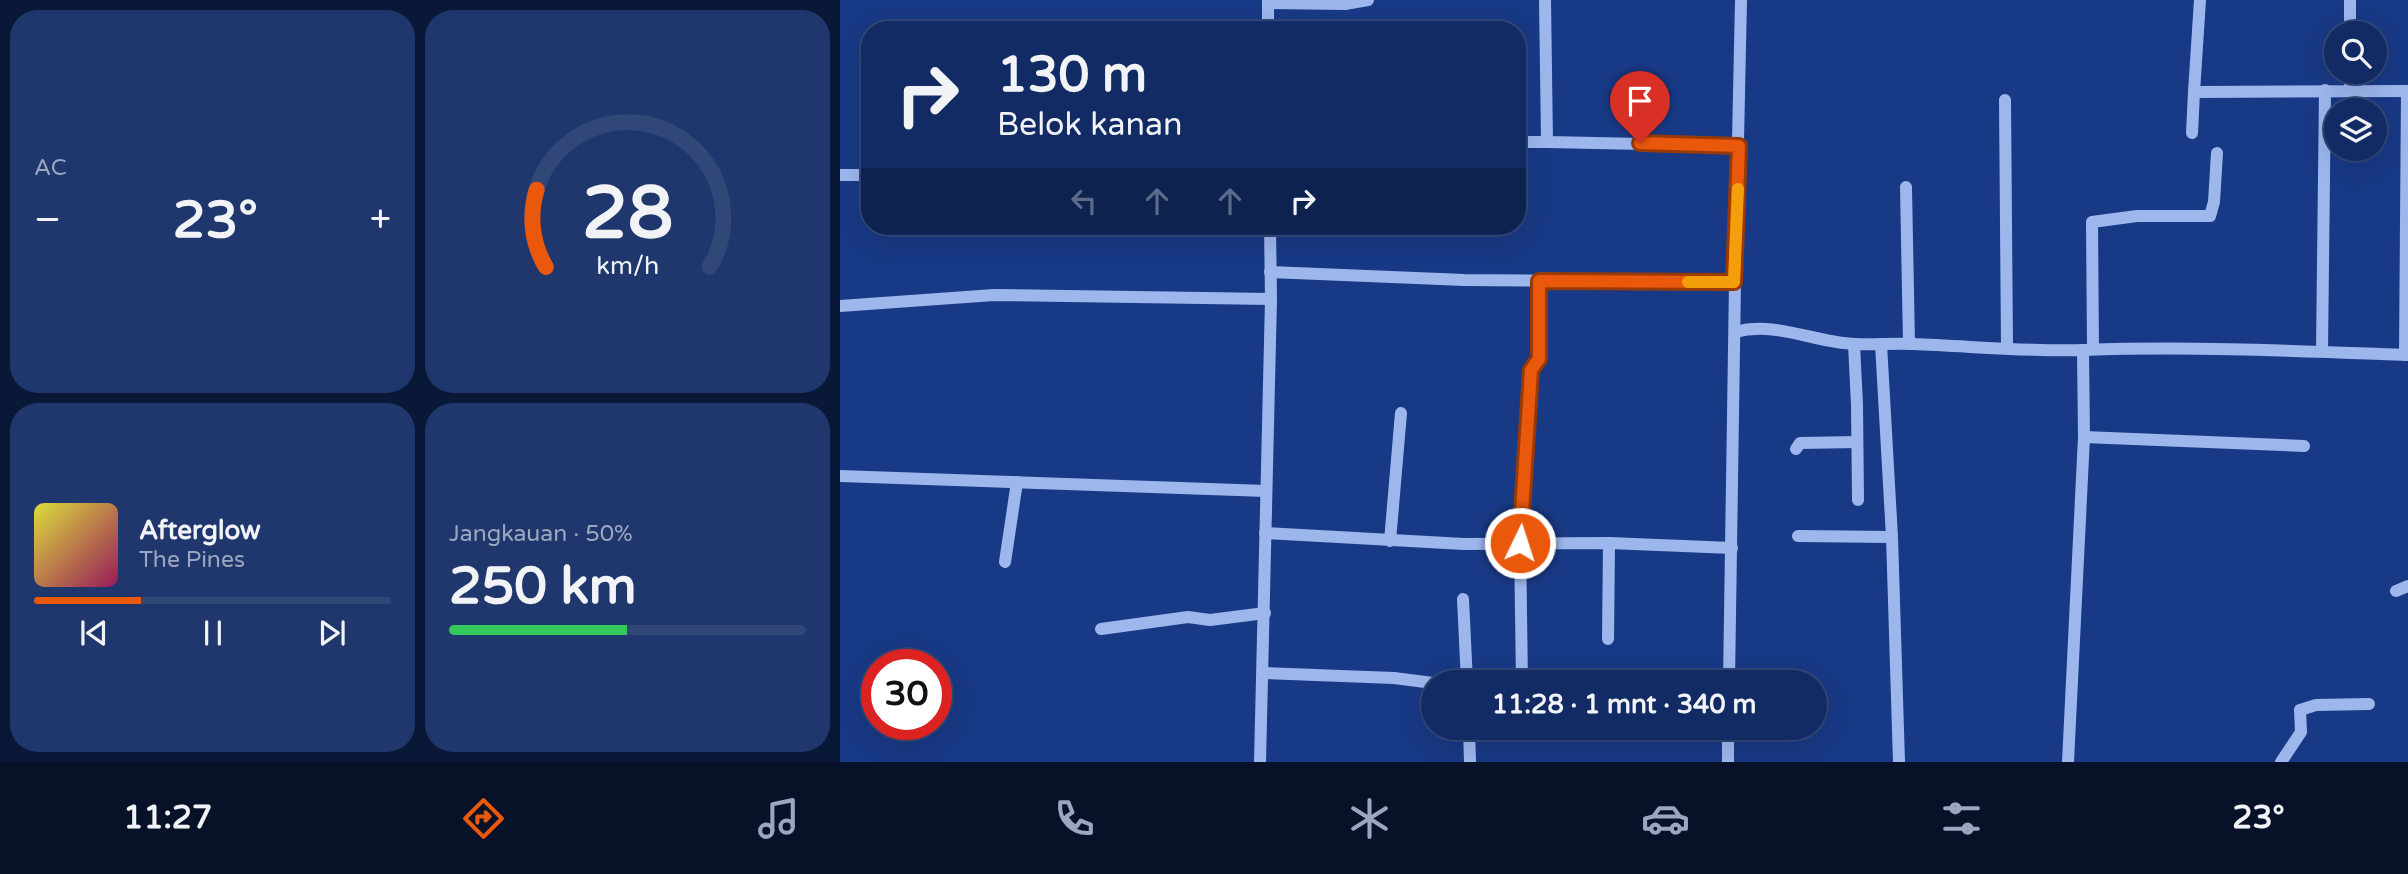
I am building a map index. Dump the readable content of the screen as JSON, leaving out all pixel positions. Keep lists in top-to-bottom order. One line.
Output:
{"page":{"tile":["AC",["Jangkauan · 50%","250 km"]],"turn":["130 m","Belok kanan"],"heat":["−","23°","+"],"song":["Afterglow","The Pines"],"limit":"30","trip":"11:28 · 1 mnt · 340 m","tabs":["11:27","23°"],"gauge":["28","km/h"]}}
